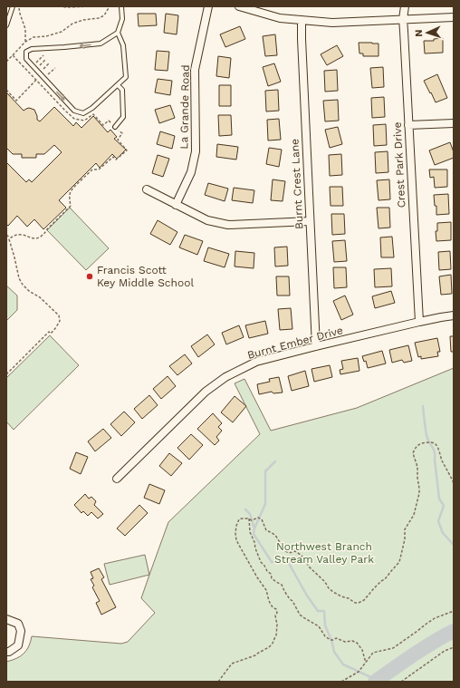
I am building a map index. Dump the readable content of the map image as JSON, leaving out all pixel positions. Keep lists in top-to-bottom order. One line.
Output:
{"streets":{"street":["La Grande Road","Crest Park Drive","Burnt Crest Lane","Burnt Ember Drive"]},"crossings":[["Crest Park Drive","Burnt Ember Drive"],["Burnt Crest Lane","Burnt Ember Drive"]],"parks":["Northwest Branch Stream Valley Park"],"places":["Francis Scott Key Middle School"],"north":"left"}
